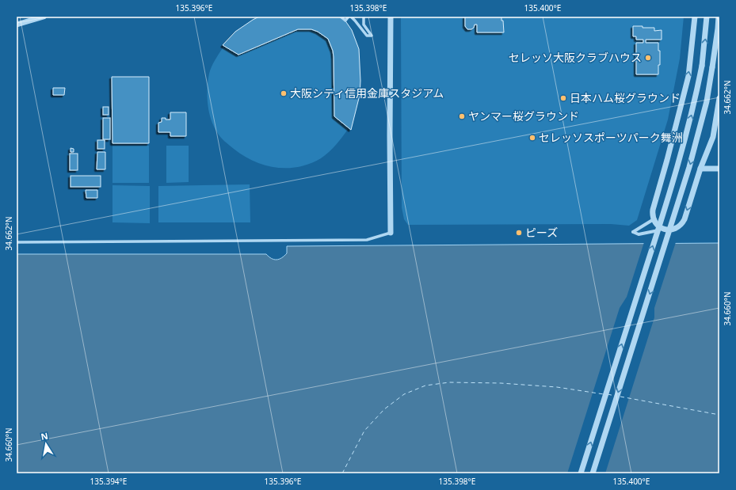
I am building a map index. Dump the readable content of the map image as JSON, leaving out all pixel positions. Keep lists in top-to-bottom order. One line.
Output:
{"places":["セレッソ大阪クラブハウス","大阪シティ信用金庫スタジアム","日本ハム桜グラウンド","ヤンマー桜グラウンド","セレッソスポーツパーク舞洲","ピーズ"],"north":"top","coordinates":["135.396°E","135.398°E","135.400°E","34.662°N","34.660°N","135.394°E"]}
